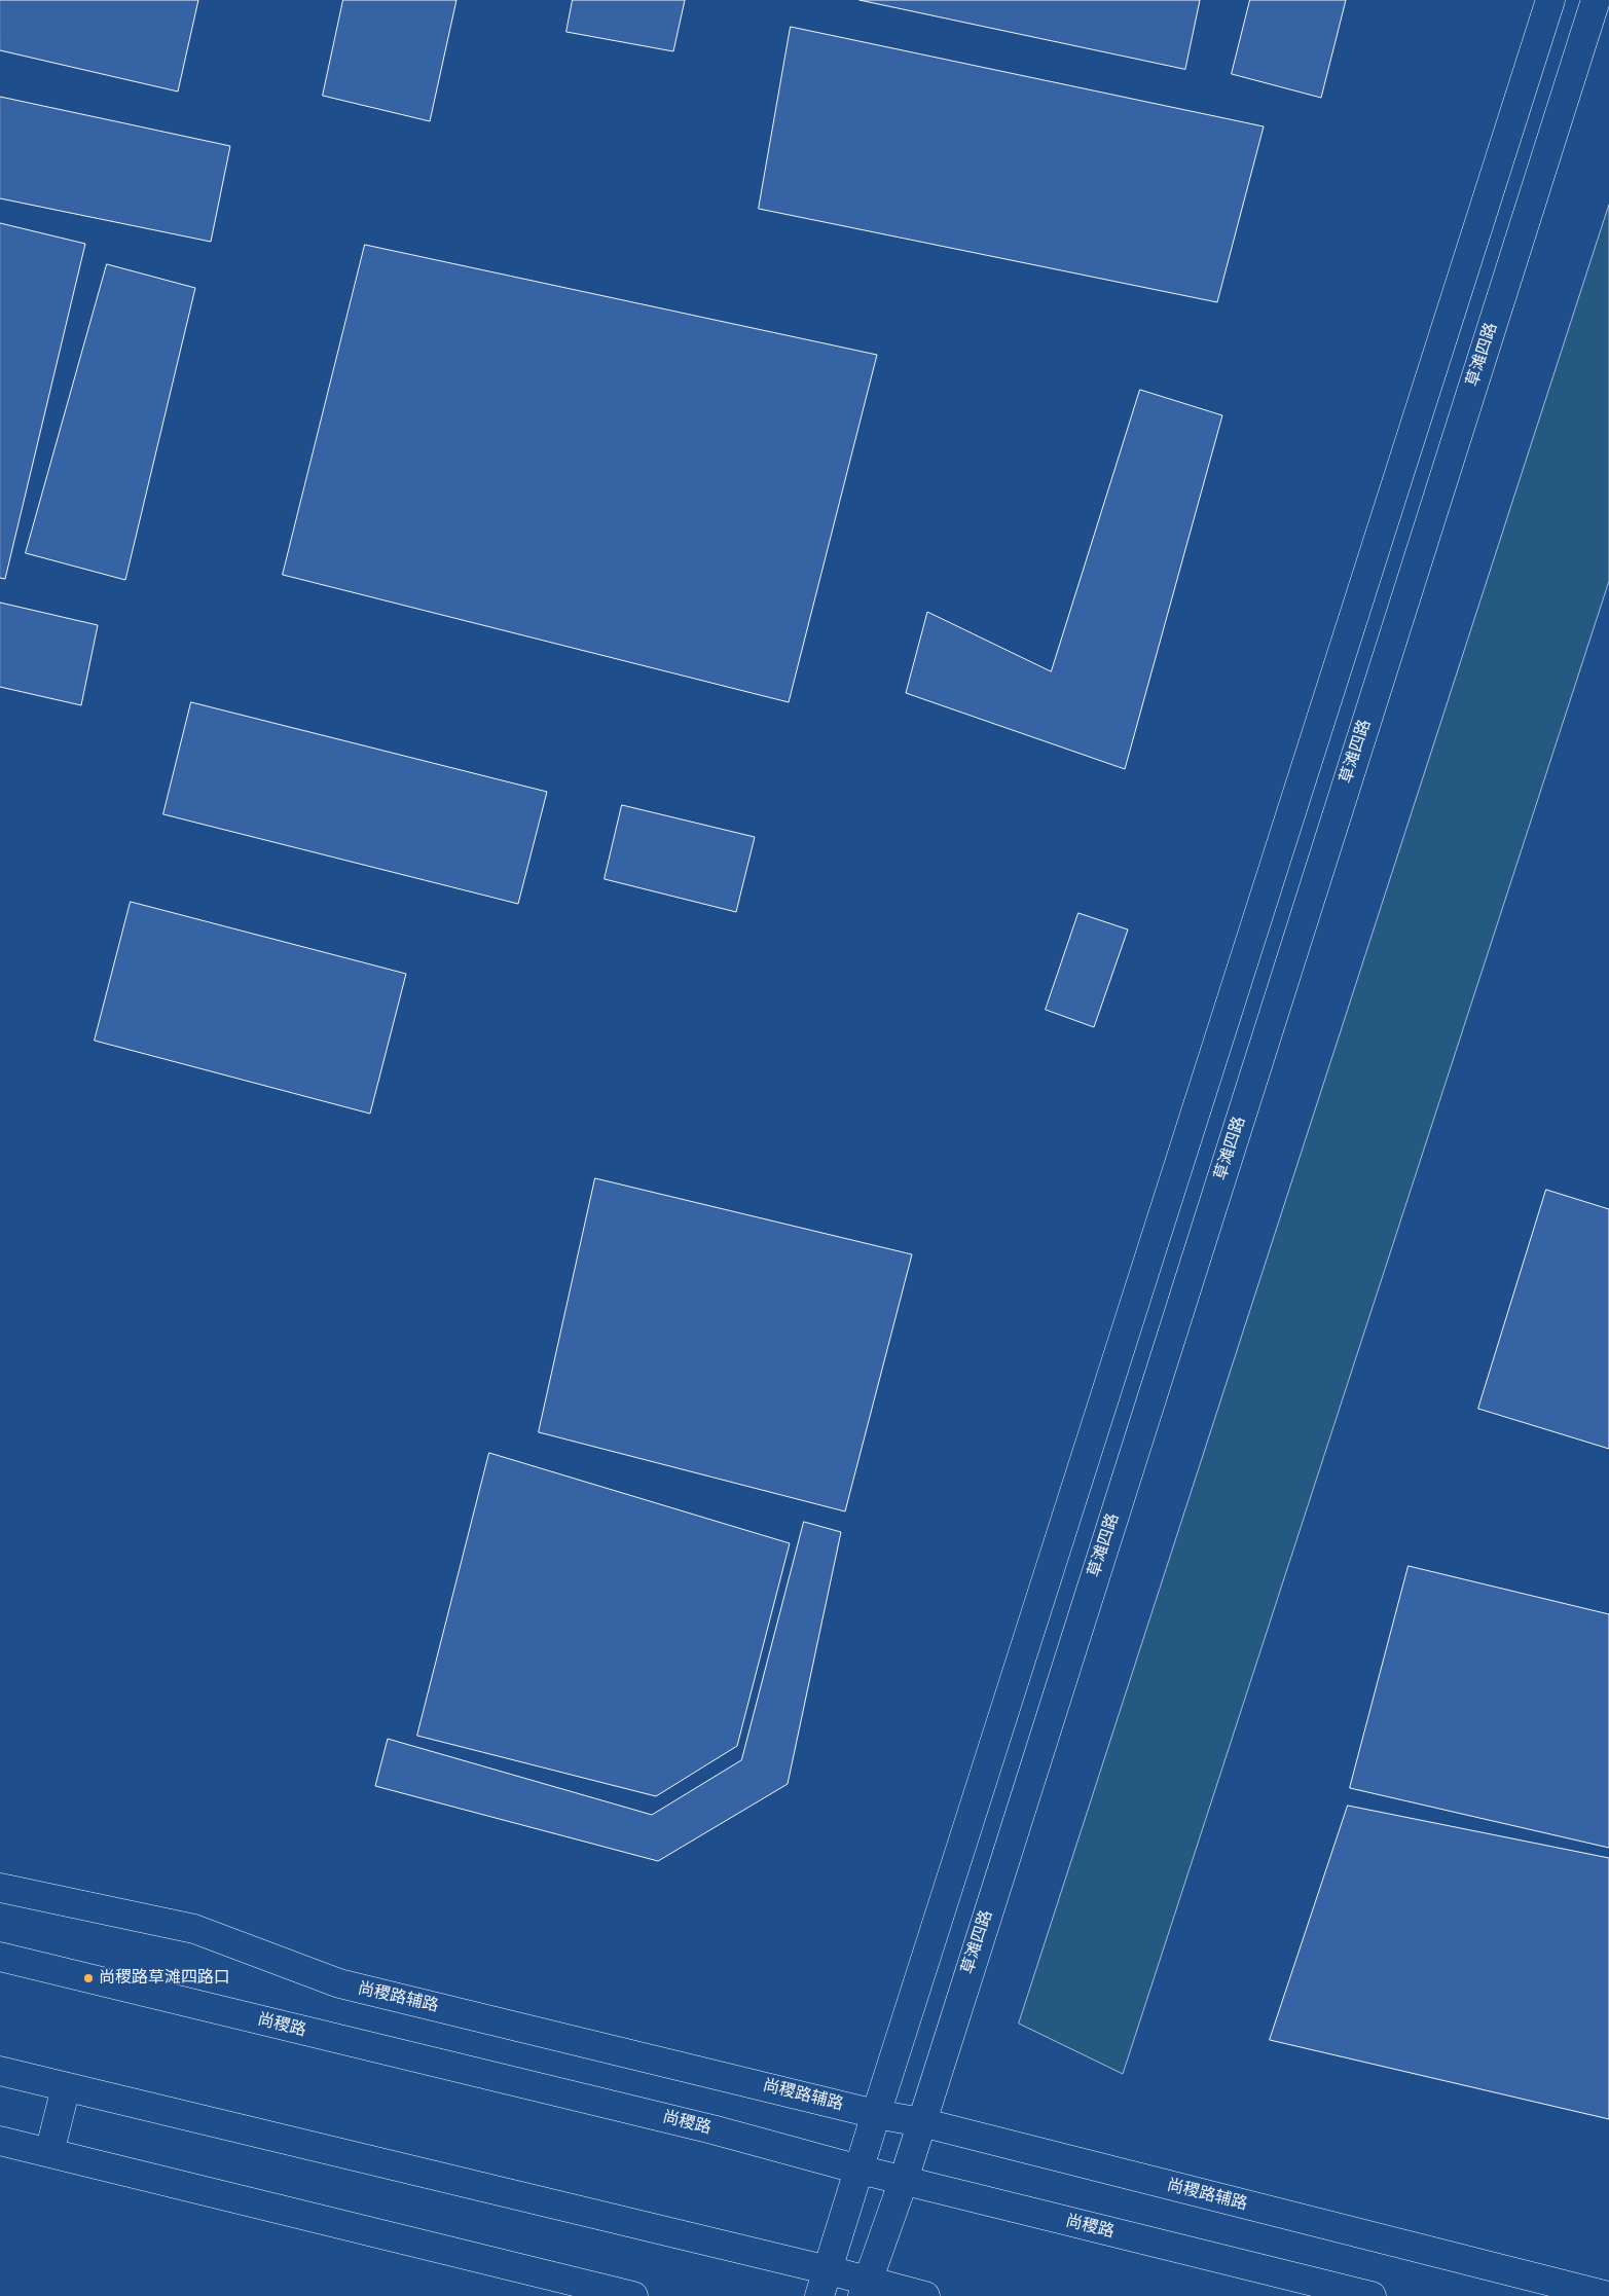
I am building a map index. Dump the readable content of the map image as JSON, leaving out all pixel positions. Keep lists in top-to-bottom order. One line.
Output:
{"streets":{"main road":["草滩四路","尚稷路辅路","尚稷路"]},"crossings":[["草滩四路","尚稷路辅路"],["草滩四路","尚稷路"]],"places":["尚稷路草滩四路口"]}
